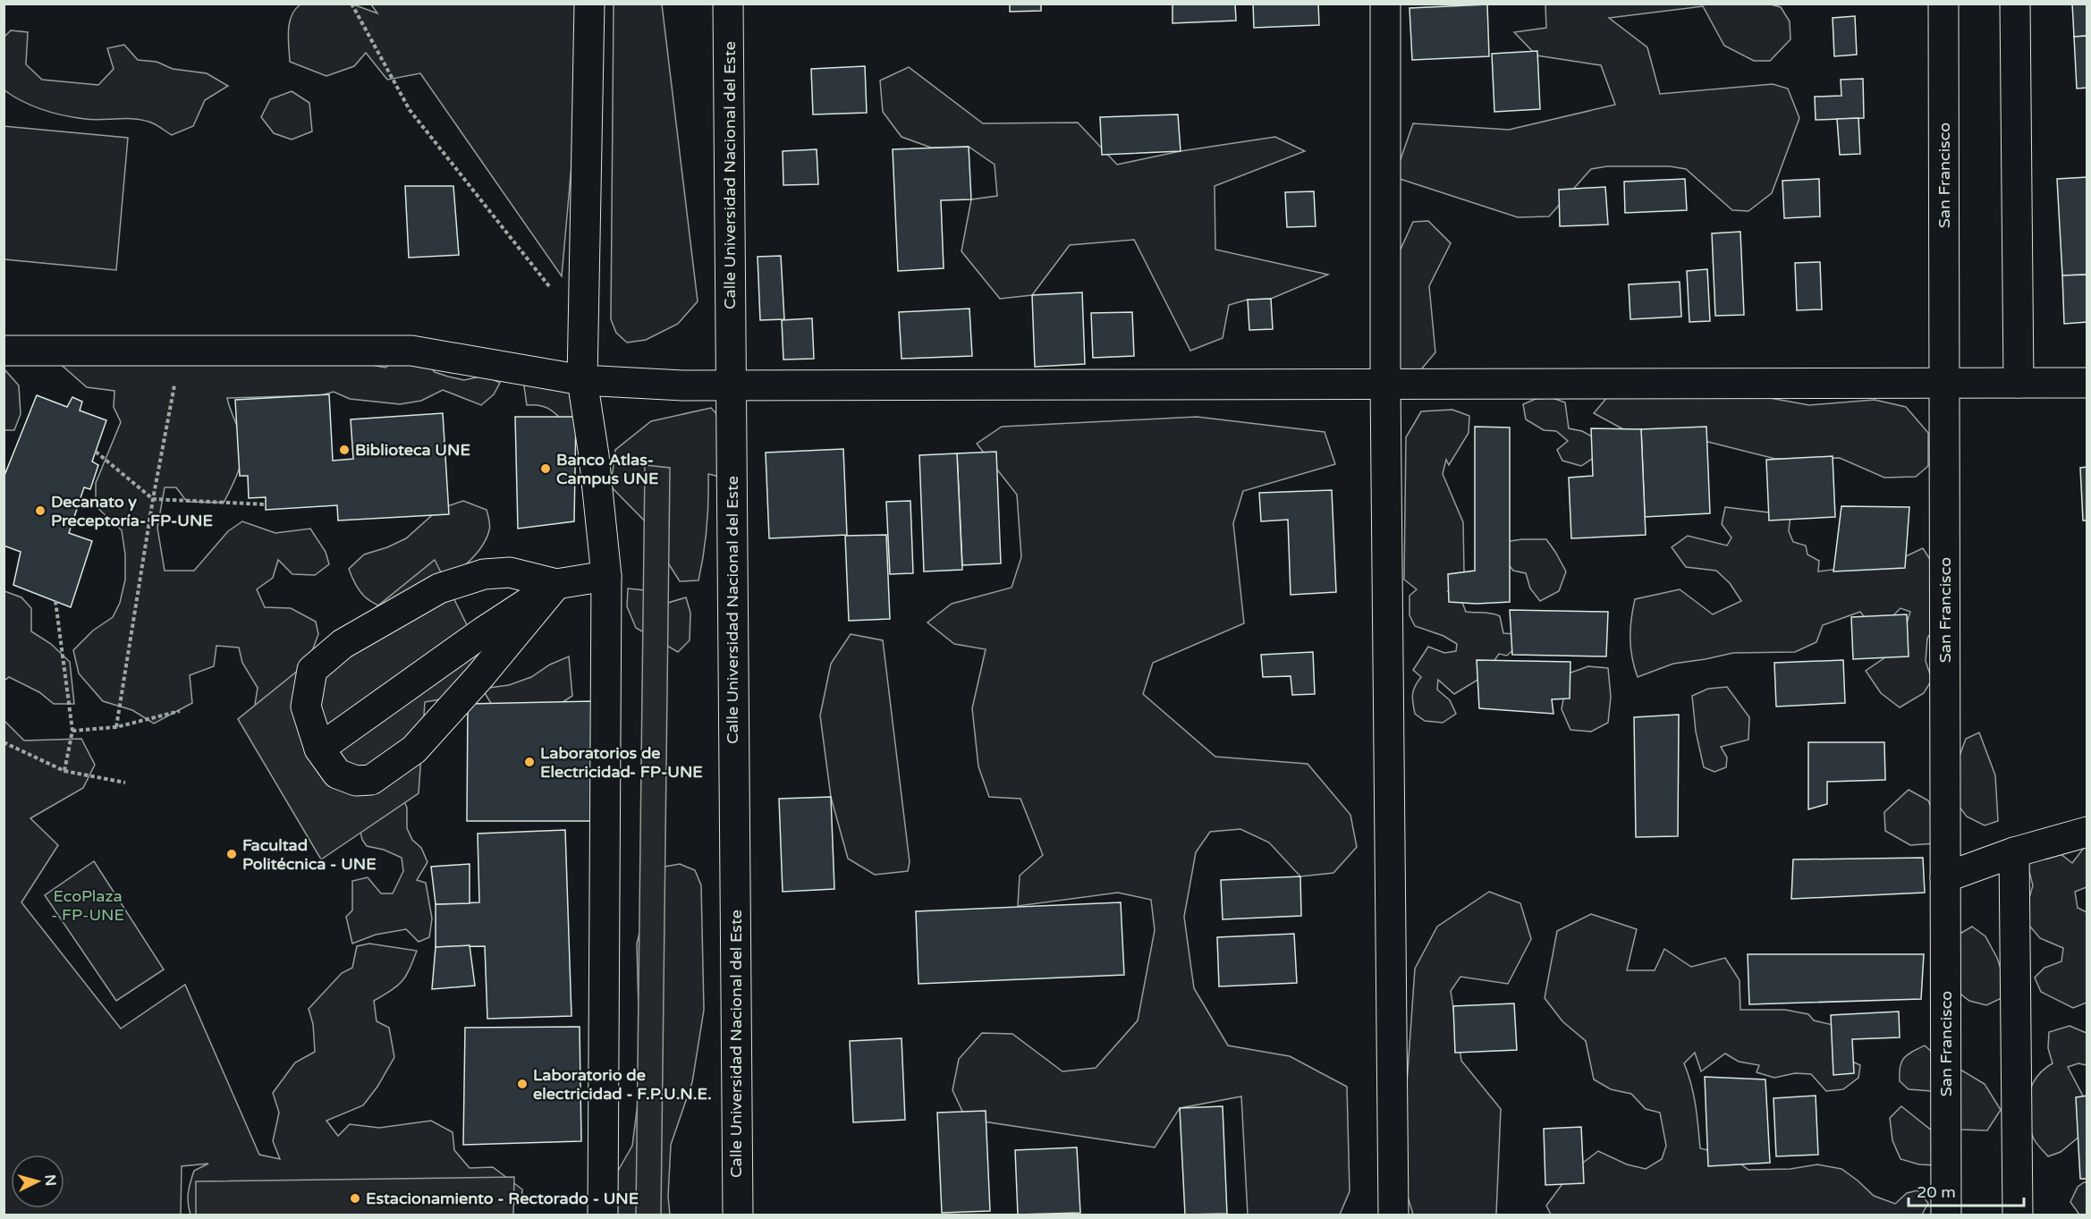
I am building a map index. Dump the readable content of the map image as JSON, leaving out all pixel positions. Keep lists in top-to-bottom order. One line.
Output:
{"streets":{"street":["Calle Universidad Nacional del Este","San Francisco"]},"parks":["EcoPlaza - FP-UNE"],"places":["Biblioteca UNE","Banco Atlas- Campus UNE","Decanato y Preceptoría- FP-UNE","Laboratorios de Electricidad- FP-UNE","Facultad Politécnica - UNE","Laboratorio de electricidad - F.P.U.N.E.","Estacionamiento - Rectorado - UNE"],"scale_bar":"20 m","north":"right"}
